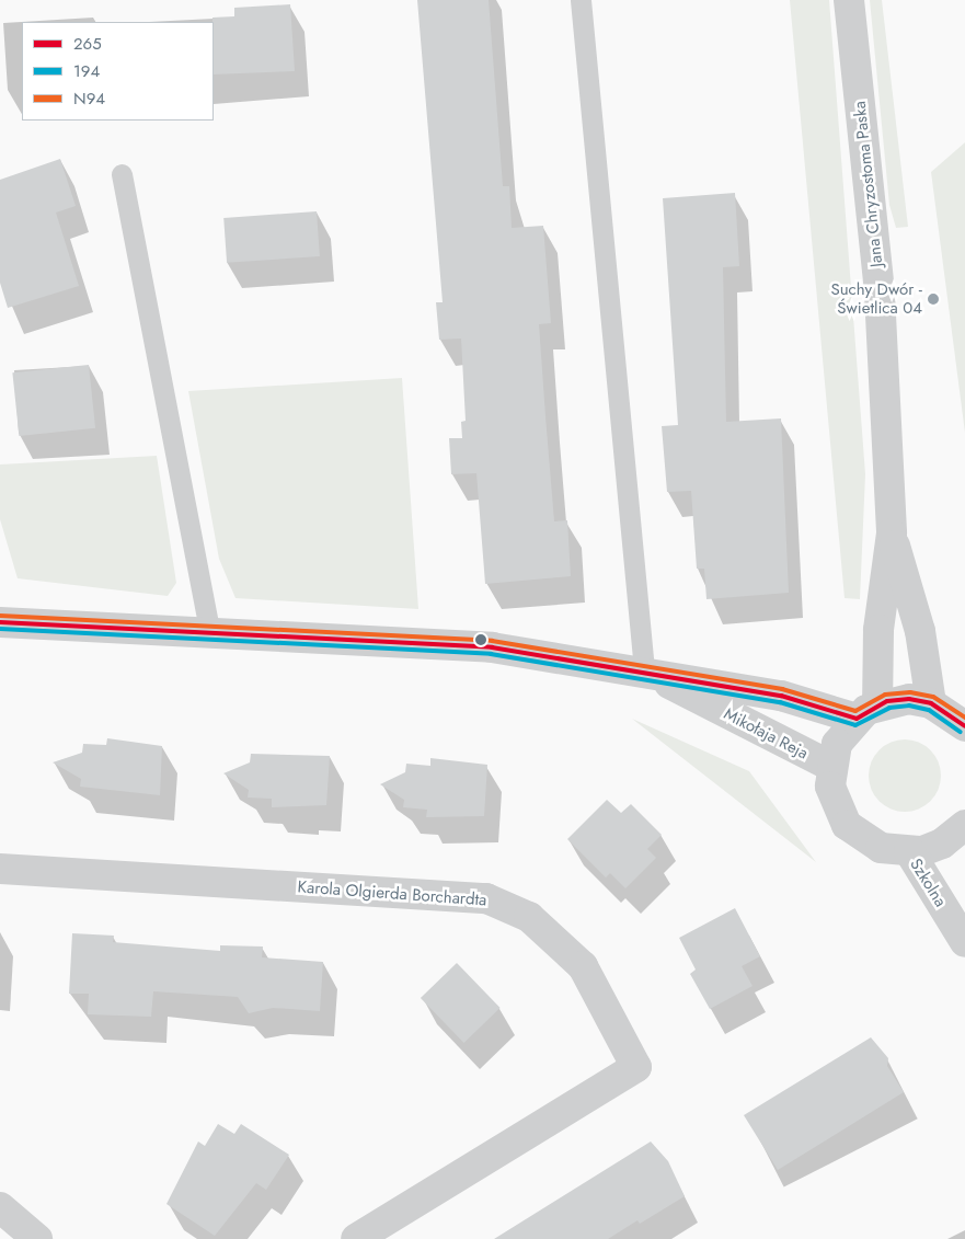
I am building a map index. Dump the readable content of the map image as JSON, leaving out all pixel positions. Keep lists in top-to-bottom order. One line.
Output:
{"streets":{"street":["Jana Chryzostoma Paska","Mikołaja Reja","Szkolna","Karola Olgierda Borchardta"]},"crossings":[["Jana Chryzostoma Paska","Mikołaja Reja"]],"places":["Suchy Dwór - Świetlica 04"],"lines":["transit line N94","transit line 265","transit line 194"],"legend":["265","194","N94"]}
